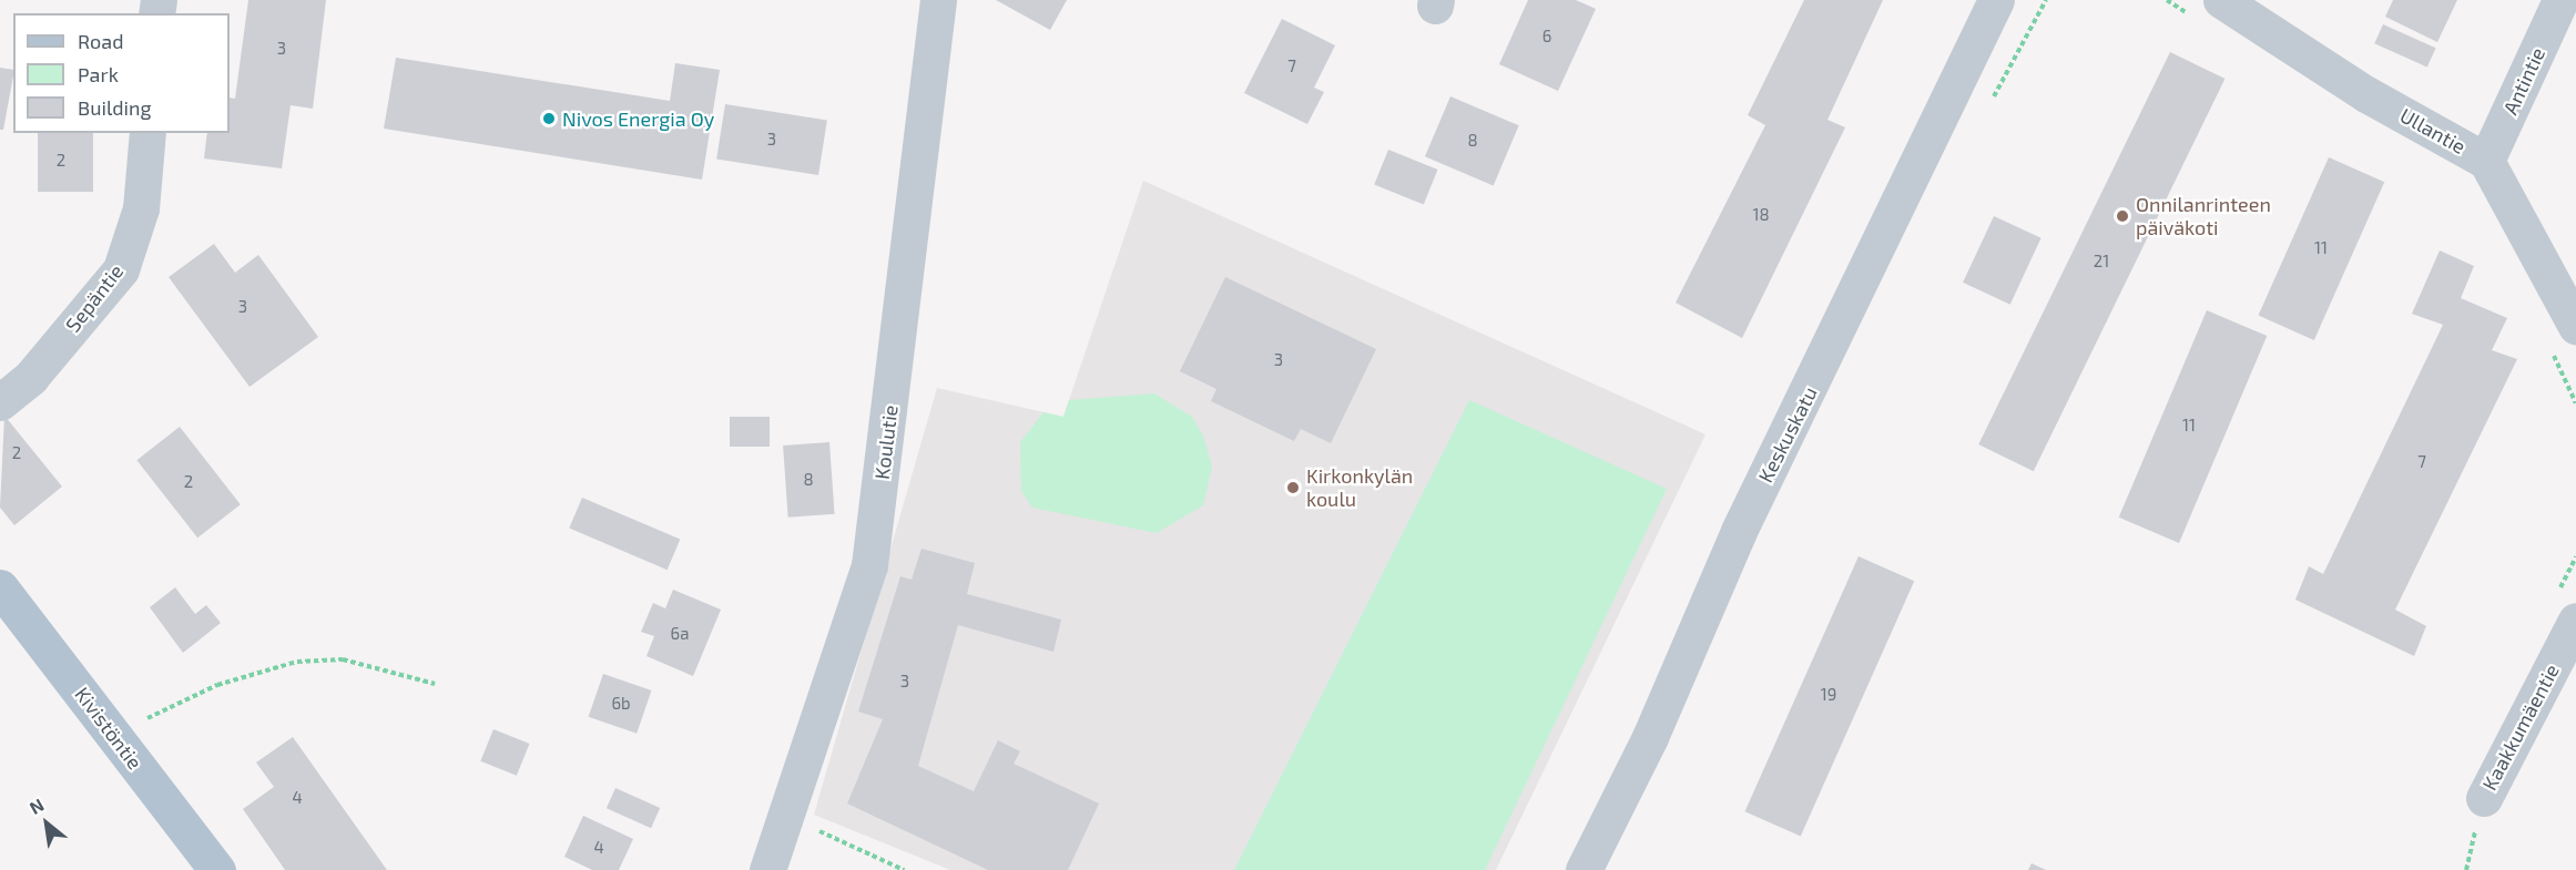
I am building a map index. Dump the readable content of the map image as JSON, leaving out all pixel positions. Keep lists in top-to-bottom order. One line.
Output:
{"streets":{"main road":["Kivistöntie"],"street":["Antintie","Ullantie","Sepäntie","Keskuskatu","Koulutie","Kaakkumäentie"]},"crossings":[["Antintie","Ullantie"]],"places":["Nivos Energia Oy","Onnilanrinteen päiväkoti","Kirkonkylän koulu"],"house_numbers":["6","3","7","3","8","2","18","11","21","3","3","11","2","7","8","2","6a","3","19","6b","4","4"],"legend":["Road","Park","Building"],"north":"top left"}
